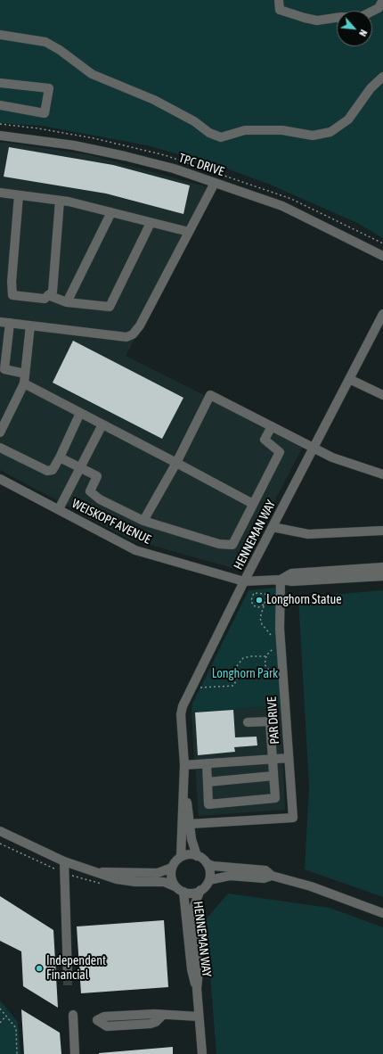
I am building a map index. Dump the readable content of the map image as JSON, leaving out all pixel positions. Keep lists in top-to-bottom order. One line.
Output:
{"streets":{"street":["TPC DRIVE","WEISKOPF AVENUE","HENNEMAN WAY","PAR DRIVE"]},"crossings":[["WEISKOPF AVENUE","HENNEMAN WAY"],["WEISKOPF AVENUE","PAR DRIVE"],["HENNEMAN WAY","PAR DRIVE"]],"parks":["Longhorn Park"],"places":["Longhorn Statue","Independent Financial"],"north":"bottom right"}
